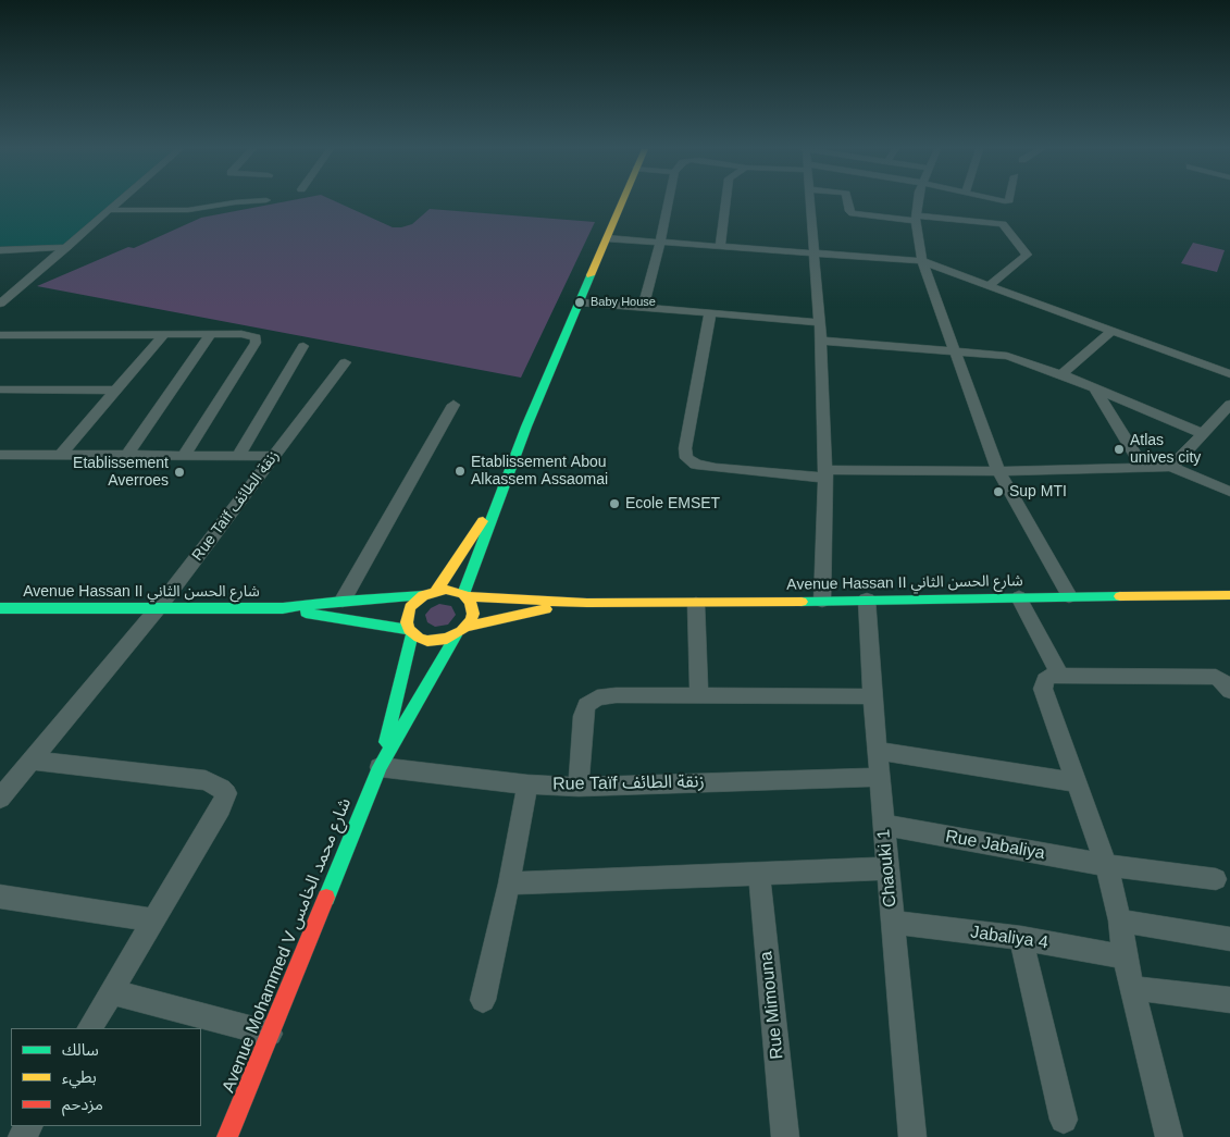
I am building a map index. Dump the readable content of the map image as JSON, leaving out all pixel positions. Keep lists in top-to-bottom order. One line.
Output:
{"streets":{"main road":["Avenue Hassan II شارع الحسن الثاني","Avenue Mohammed V شارع محمد الخامس"],"street":["Rue Taïf زنقة الطائف","Rue Jabaliya","Chaouki 1","Jabaliya 4","Rue Mimouna"]},"crossings":[["Rue Taïf زنقة الطائف","Avenue Hassan II شارع الحسن الثاني"],["Rue Taïf زنقة الطائف","Chaouki 1"],["Rue Taïf زنقة الطائف","Avenue Mohammed V شارع محمد الخامس"],["Avenue Hassan II شارع الحسن الثاني","Chaouki 1"],["Rue Jabaliya","Chaouki 1"],["Chaouki 1","Jabaliya 4"]],"places":["Baby House","Atlas unives city","Etablissement Abou Alkassem Assaomai","Etablissement Averroes","Sup MTI","Ecole EMSET"],"legend":["سالك","بطيء","مزدحم"]}
